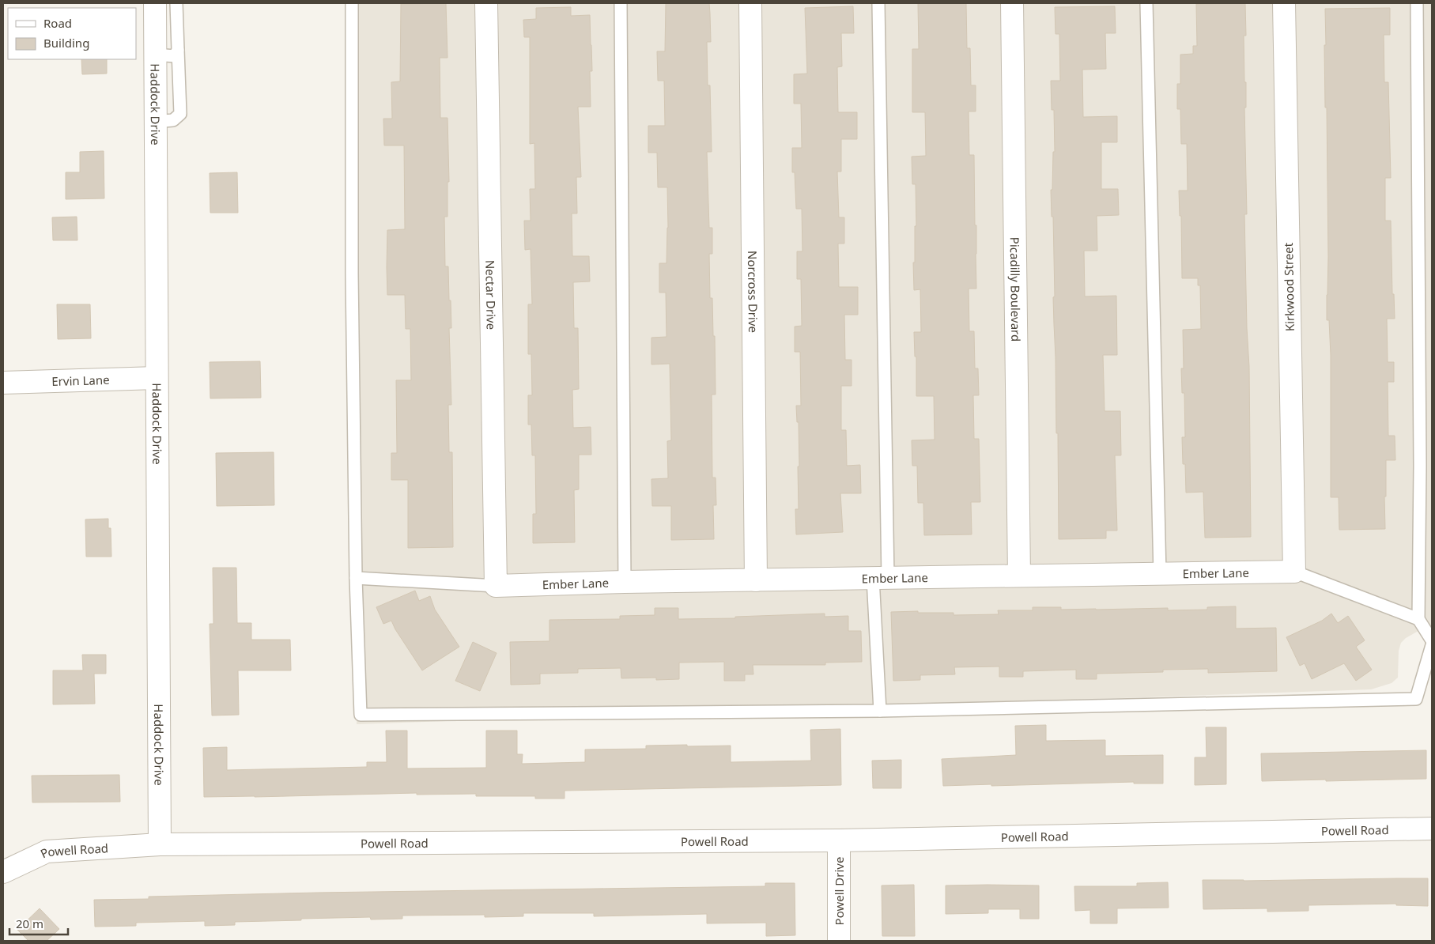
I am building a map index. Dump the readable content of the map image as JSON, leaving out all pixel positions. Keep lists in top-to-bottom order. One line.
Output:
{"streets":{"street":["Haddock Drive","Kirkwood Street","Picadilly Boulevard","Norcross Drive","Nectar Drive","Ervin Lane","Ember Lane","Powell Road","Powell Drive"]},"crossings":[["Haddock Drive","Ervin Lane"],["Haddock Drive","Powell Road"],["Kirkwood Street","Ember Lane"],["Picadilly Boulevard","Ember Lane"],["Norcross Drive","Ember Lane"],["Nectar Drive","Ember Lane"],["Powell Road","Powell Drive"]],"legend":["Road","Building"],"scale_bar":"20 m"}
